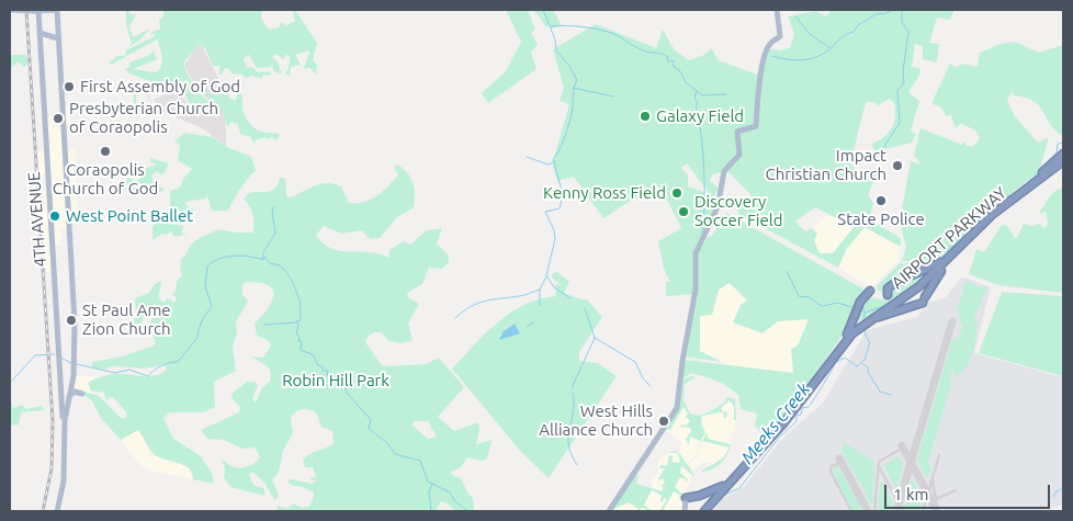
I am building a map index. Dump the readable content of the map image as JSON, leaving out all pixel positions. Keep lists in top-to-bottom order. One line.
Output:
{"streets":{"highway":["AIRPORT PARKWAY"],"main road":["4TH AVENUE"]},"water":["Meeks Creek"],"parks":["Robin Hill Park"],"places":["First Assembly of God","Galaxy Field","Presbyterian Church of Coraopolis","Coraopolis Church of God","Impact Christian Church","Kenny Ross Field","State Police","Discovery Soccer Field","West Point Ballet","St Paul Ame Zion Church","West Hills Alliance Church"],"scale_bar":"1 km"}
